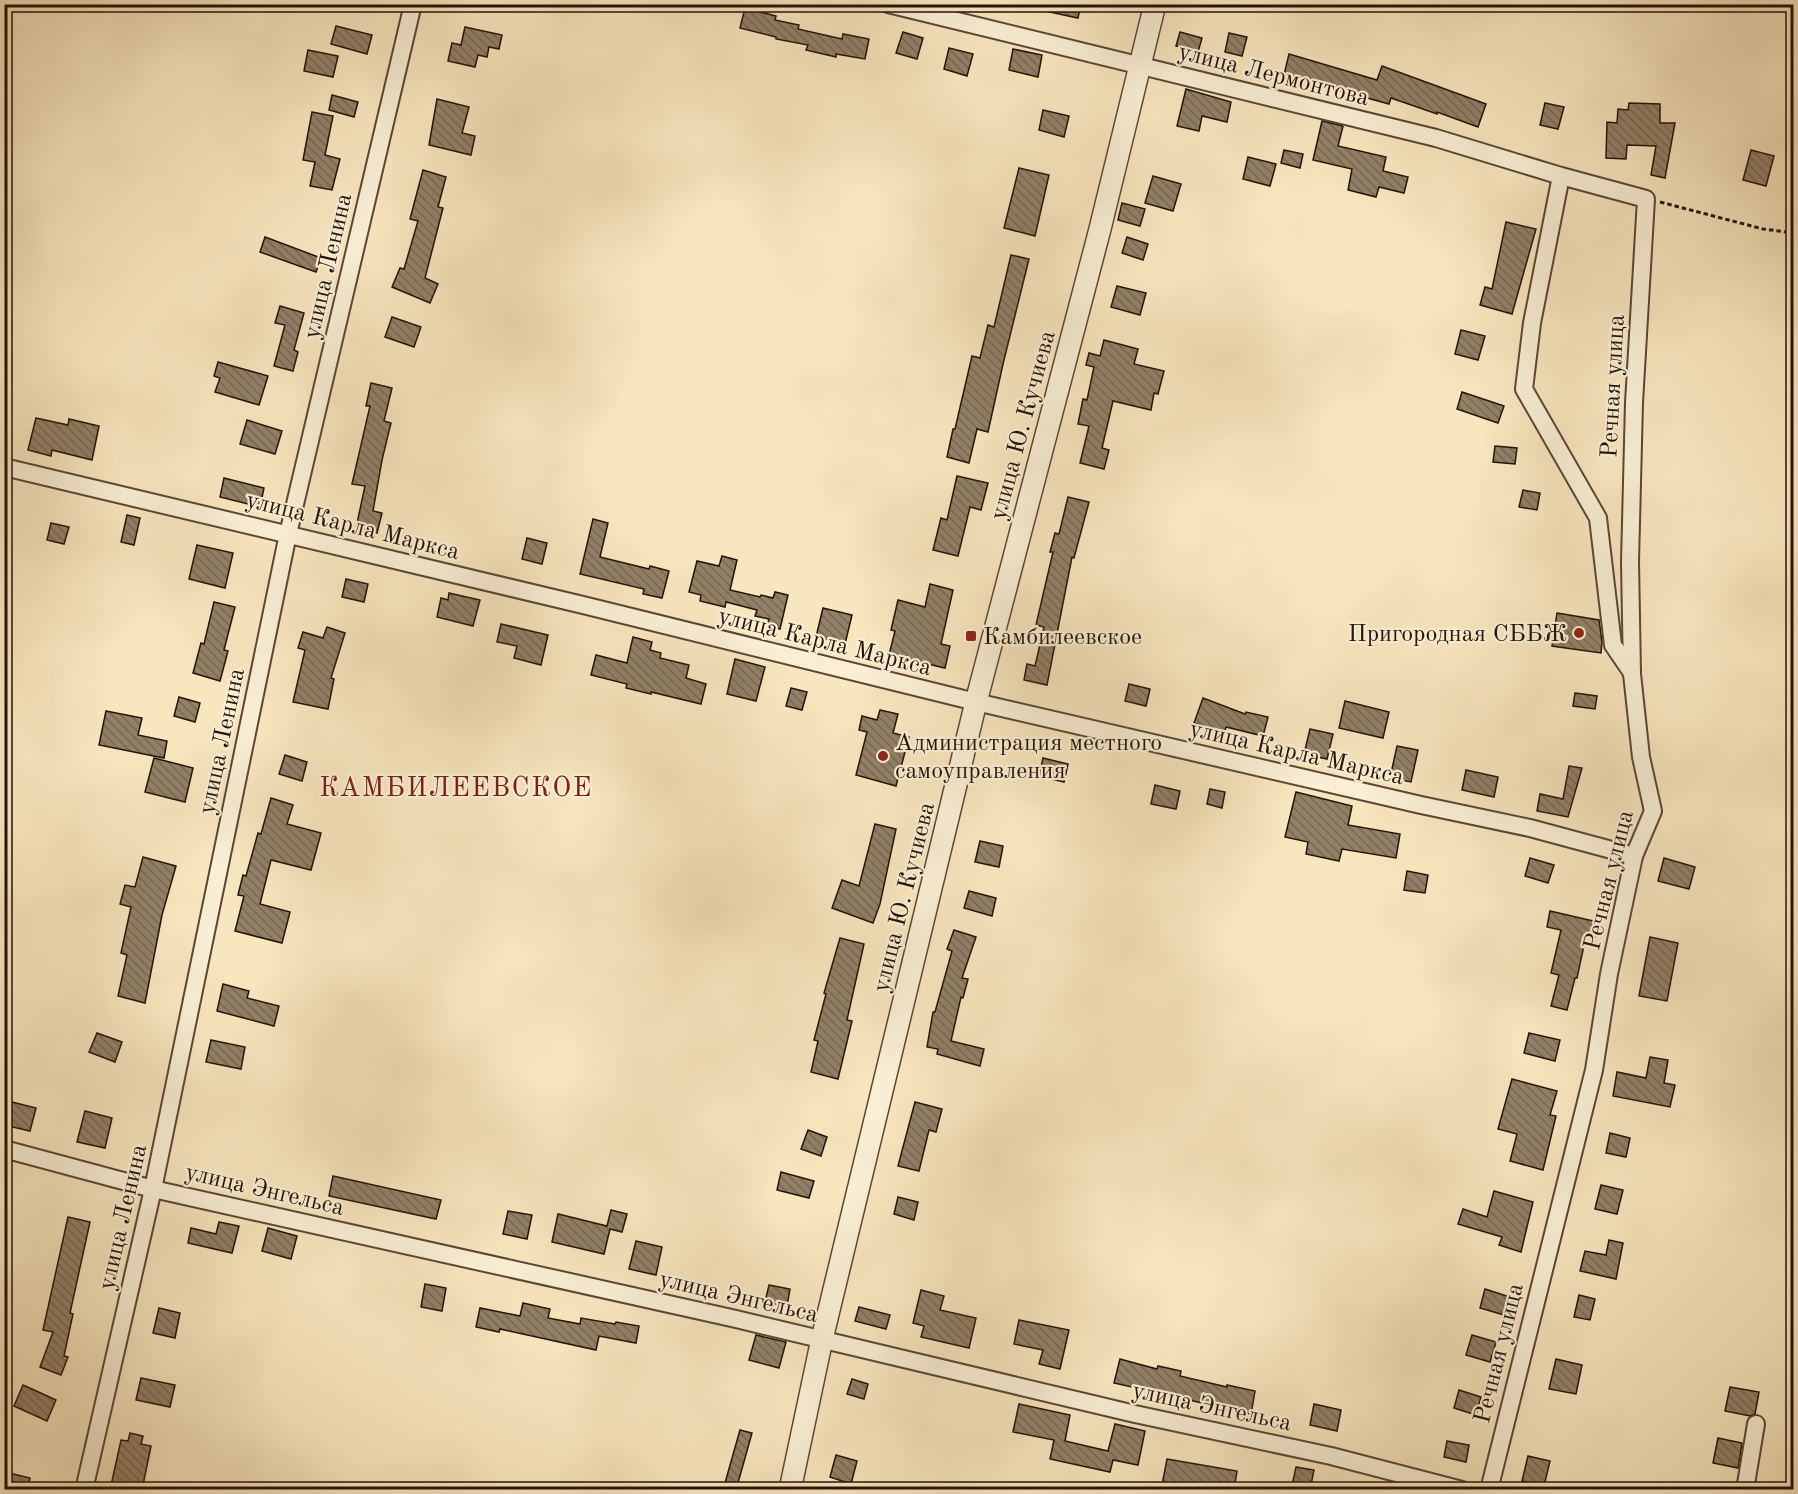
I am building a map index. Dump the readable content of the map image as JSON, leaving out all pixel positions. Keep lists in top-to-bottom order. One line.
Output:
{"streets":{"street":["улица Лермонтова","улица Ленина","Речная улица","улица Ю. Кучиева","улица Карла Маркса","улица Энгельса"]},"crossings":[["улица Лермонтова","Речная улица"],["улица Лермонтова","улица Ю. Кучиева"],["улица Ленина","улица Карла Маркса"],["улица Ленина","улица Энгельса"],["Речная улица","улица Карла Маркса"],["улица Ю. Кучиева","улица Карла Маркса"],["улица Ю. Кучиева","улица Энгельса"]],"districts":["КАМБИЛЕЕВСКОЕ"],"places":{"other":["Пригородная СББЖ","Администрация местного самоуправления"],"transit":["Камбилеевское"]}}
